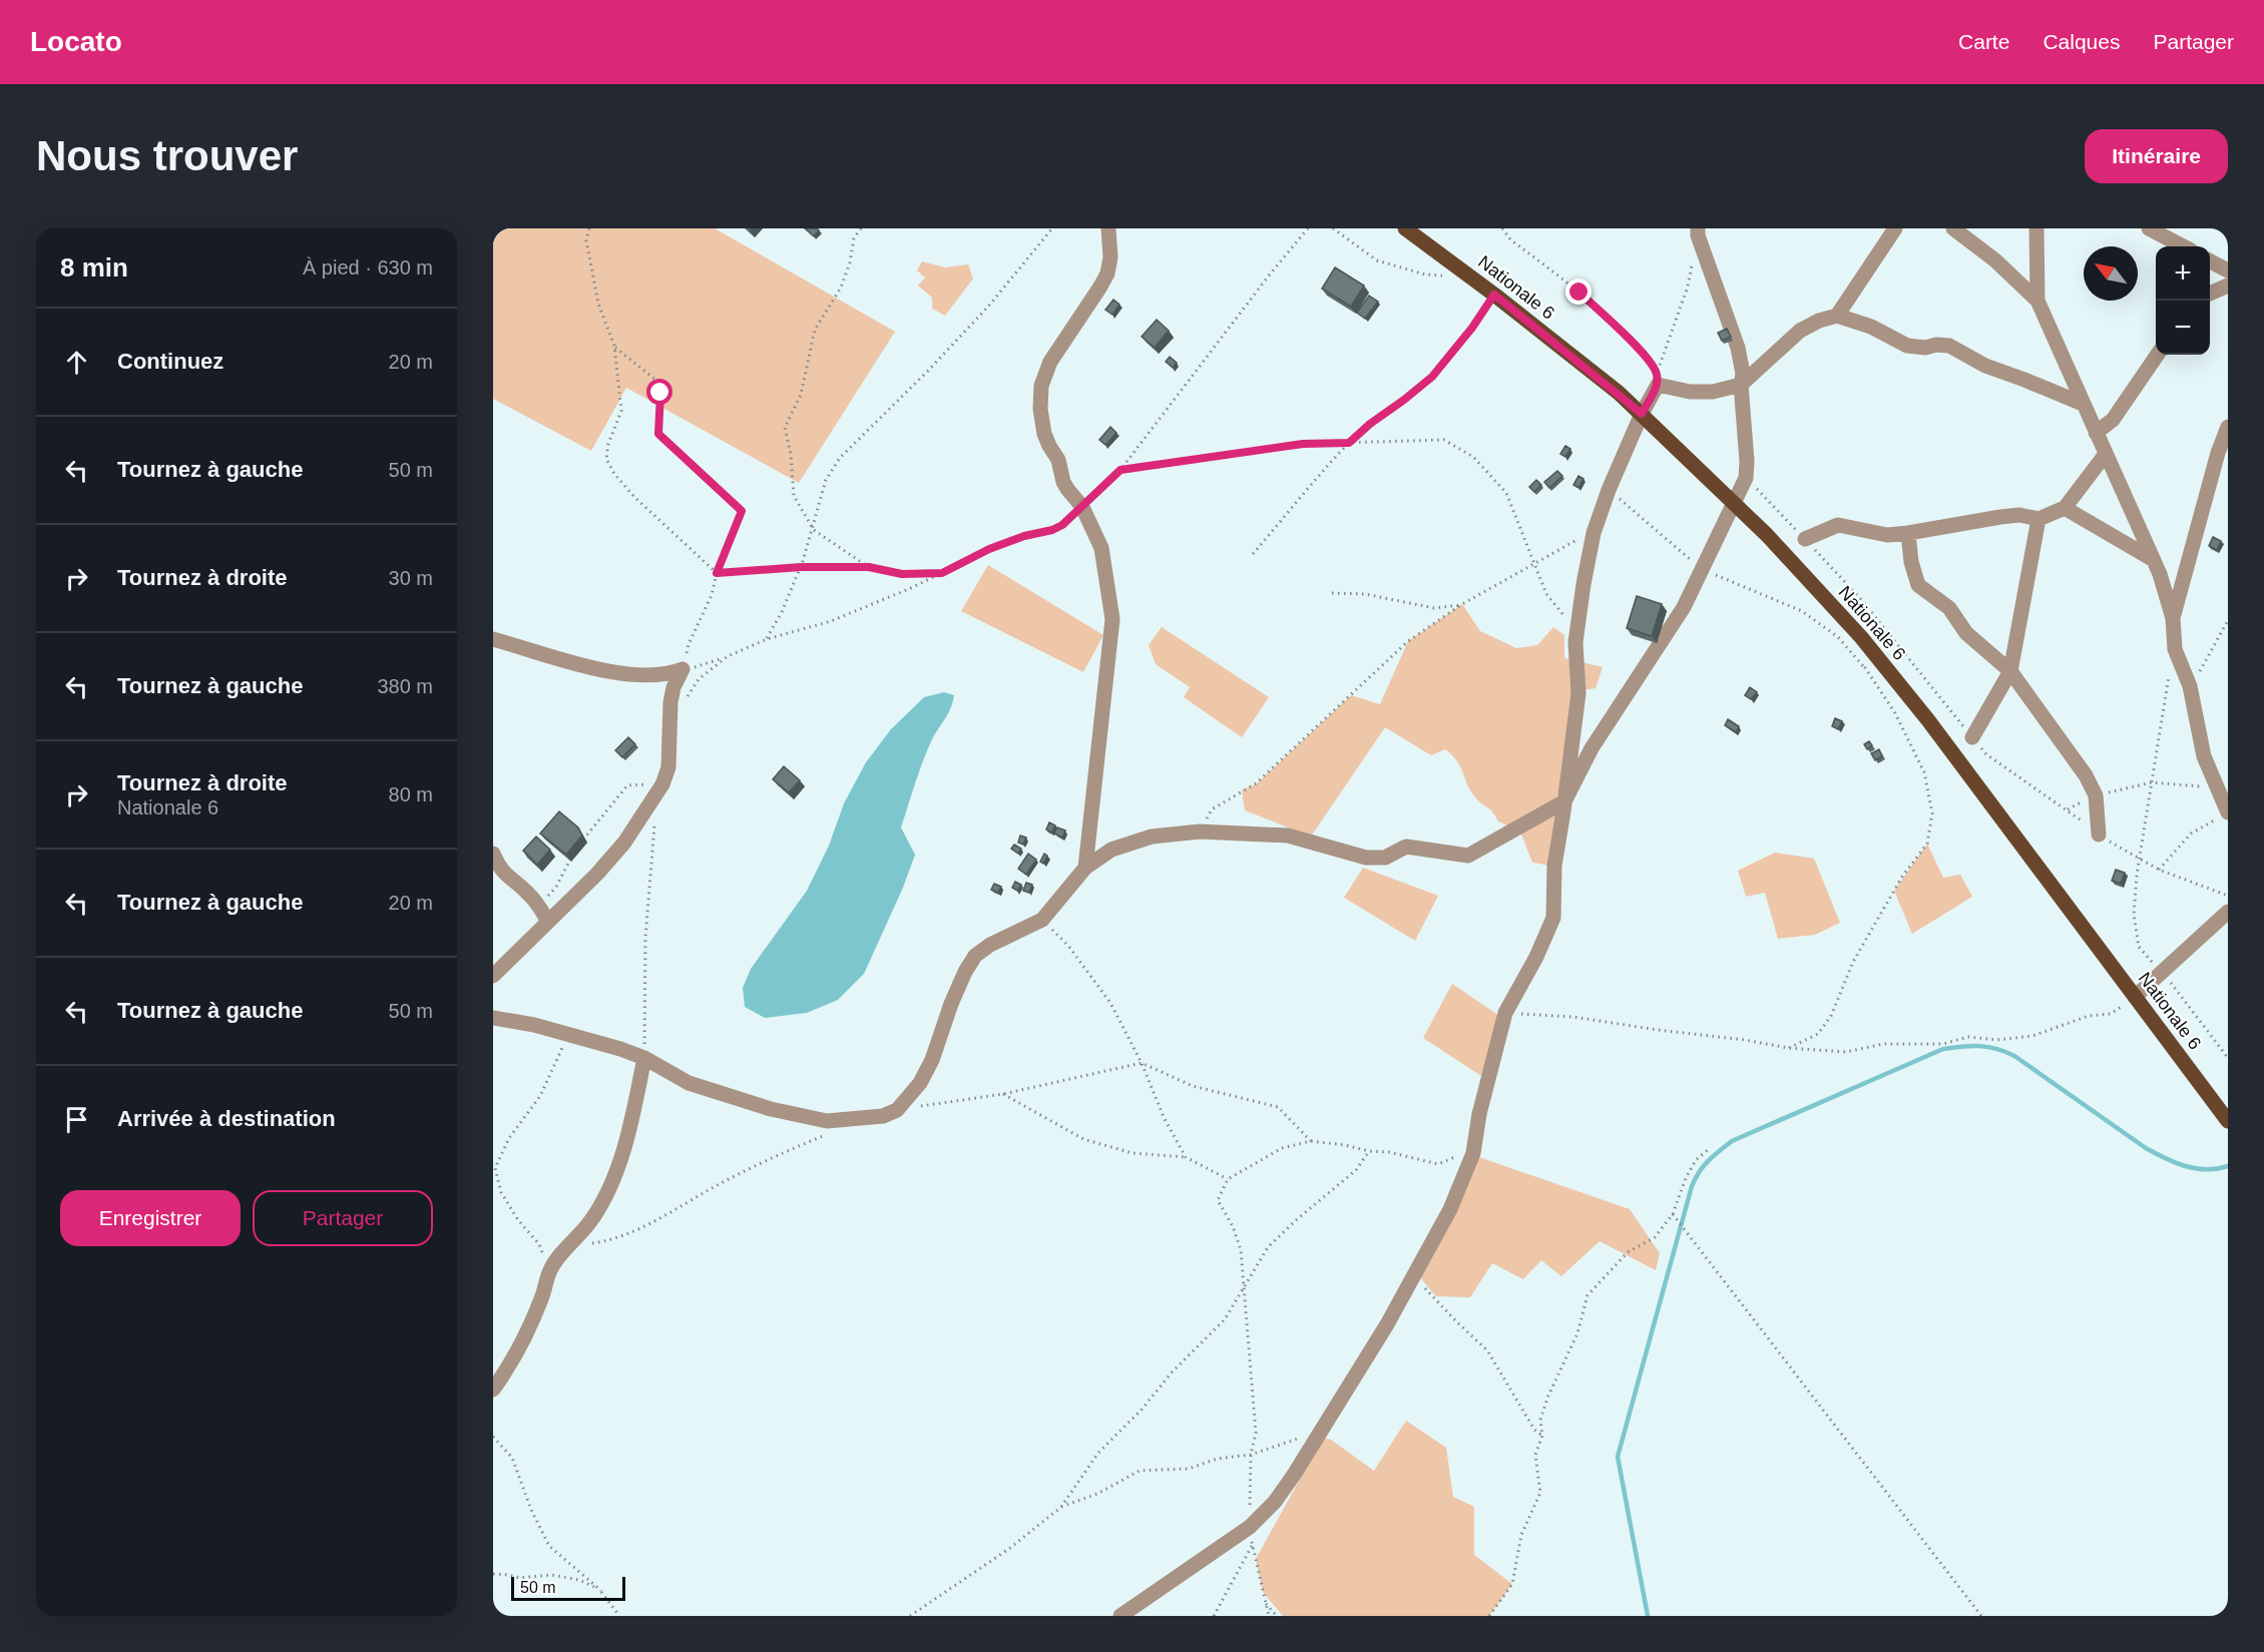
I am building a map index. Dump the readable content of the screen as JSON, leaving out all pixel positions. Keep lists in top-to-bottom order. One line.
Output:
{"streets":{"main road":["Nationale 6"]},"scale_bar":"50 m","north":"top left","page":{"header":"Locato","nav":["Carte","Calques","Partager"],"buttons":["Itinéraire",["Enregistrer","Partager"]],"title":"Nous trouver","heading":["8 min","À pied · 630 m"],"map_buttons":["+","−"],"list":[["Continuez","20 m"],["Tournez à gauche","50 m"],["Tournez à droite","30 m"],["Tournez à gauche","380 m"],["Tournez à droite","Nationale 6","80 m"],["Tournez à gauche","20 m"],["Tournez à gauche","50 m"],"Arrivée à destination"],"scale":"50 m"}}
